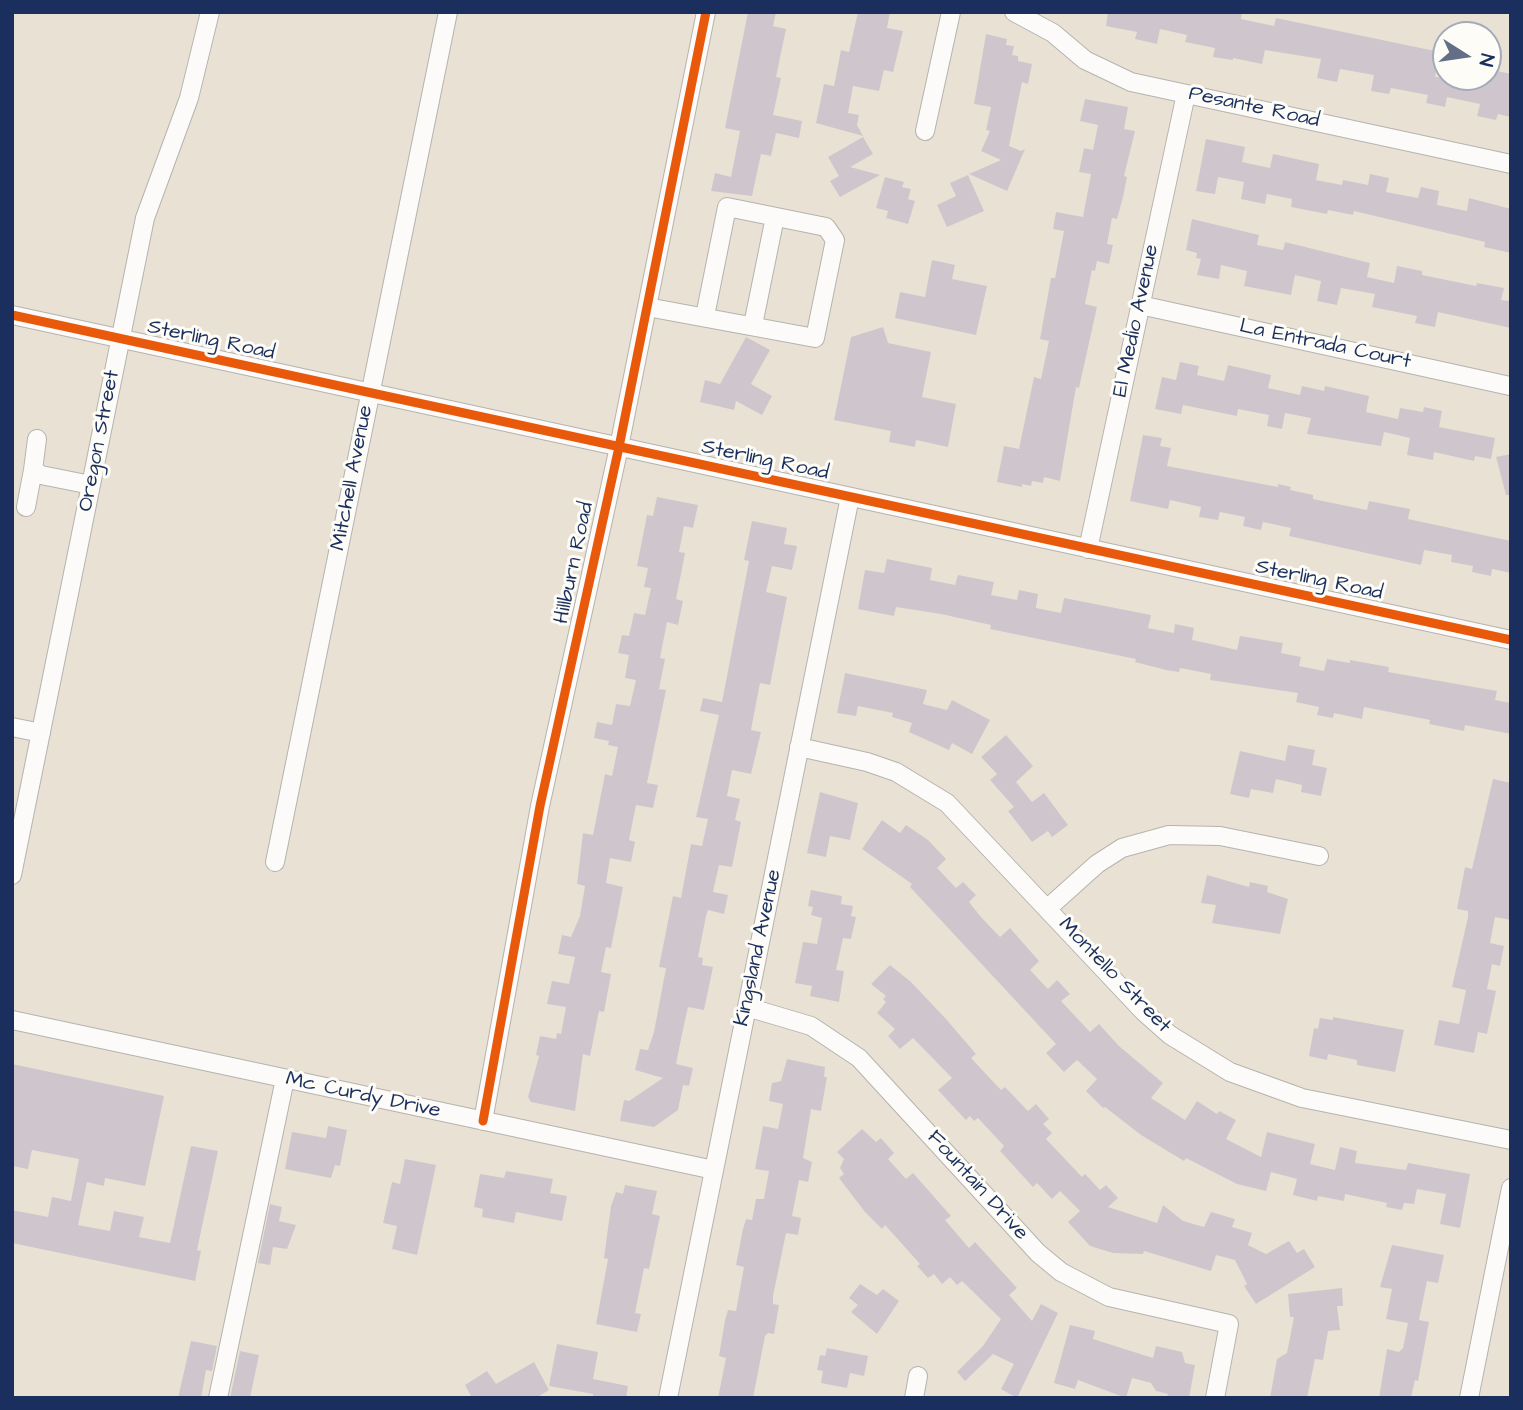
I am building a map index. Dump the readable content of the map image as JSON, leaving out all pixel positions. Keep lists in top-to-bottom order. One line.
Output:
{"streets":{"street":["Pesante Road","El Medio Avenue","Sterling Road","La Entrada Court","Oregon Street","Mitchell Avenue","Hillburn Road","Kingsland Avenue","Montello Street","Mc Curdy Drive","Fountain Drive"]},"crossings":[["Pesante Road","El Medio Avenue"],["El Medio Avenue","Sterling Road"],["El Medio Avenue","La Entrada Court"],["Sterling Road","Oregon Street"],["Sterling Road","Mitchell Avenue"],["Sterling Road","Hillburn Road"],["Sterling Road","Kingsland Avenue"],["Hillburn Road","Mc Curdy Drive"],["Kingsland Avenue","Montello Street"],["Kingsland Avenue","Mc Curdy Drive"],["Kingsland Avenue","Fountain Drive"]],"north":"right"}
